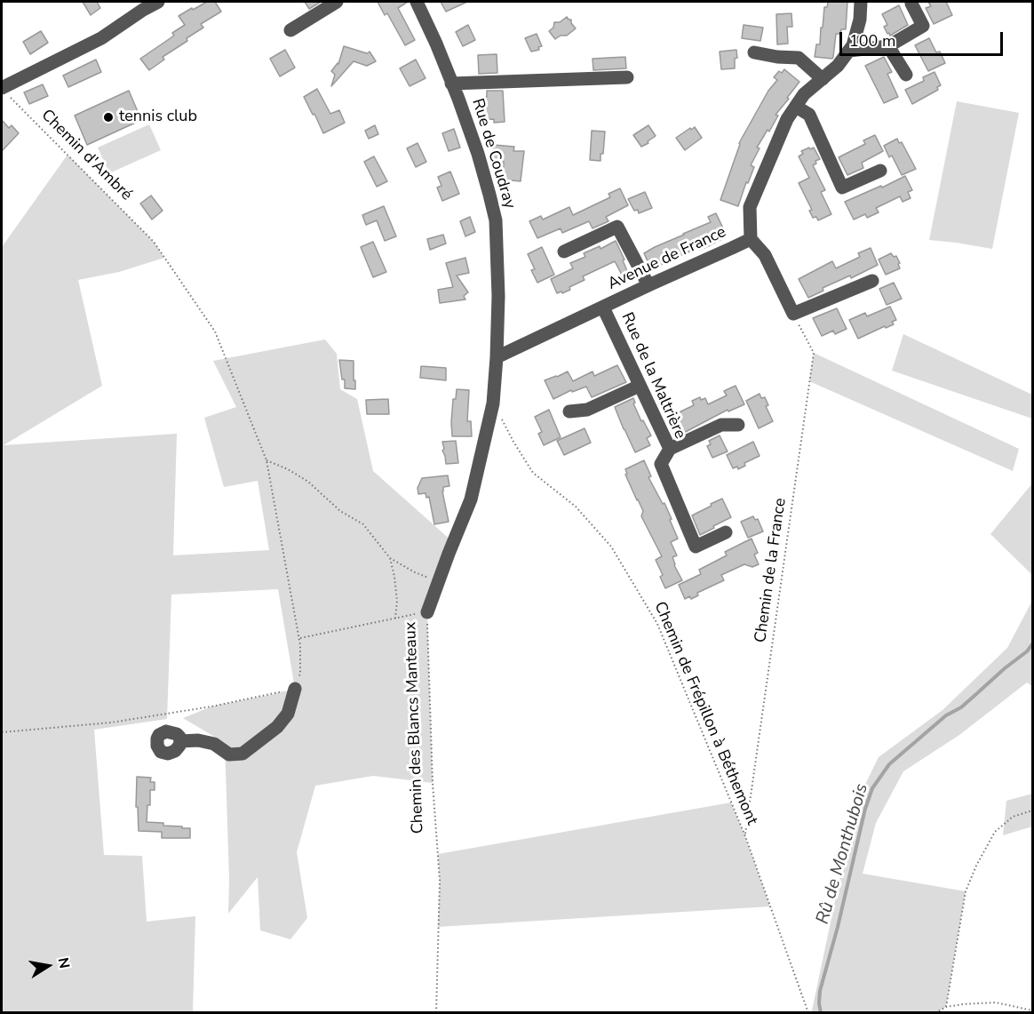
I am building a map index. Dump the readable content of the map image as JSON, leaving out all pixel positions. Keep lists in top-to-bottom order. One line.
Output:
{"streets":{"street":["Rue de Coudray","Avenue de France","Rue de la Maltrière","Chemin des Blancs Manteaux"],"path":["Chemin d'Ambré","Chemin de la France","Chemin de Frépillon à Béthemont"]},"crossings":[["Rue de Coudray","Avenue de France"],["Rue de Coudray","Chemin des Blancs Manteaux"],["Avenue de France","Rue de la Maltrière"],["Avenue de France","Chemin des Blancs Manteaux"],["Chemin de la France","Chemin de Frépillon à Béthemont"],["Chemin de Frépillon à Béthemont","Chemin des Blancs Manteaux"]],"water":["Rû de Monthubois"],"places":["tennis club"],"scale_bar":"100 m","north":"right"}
